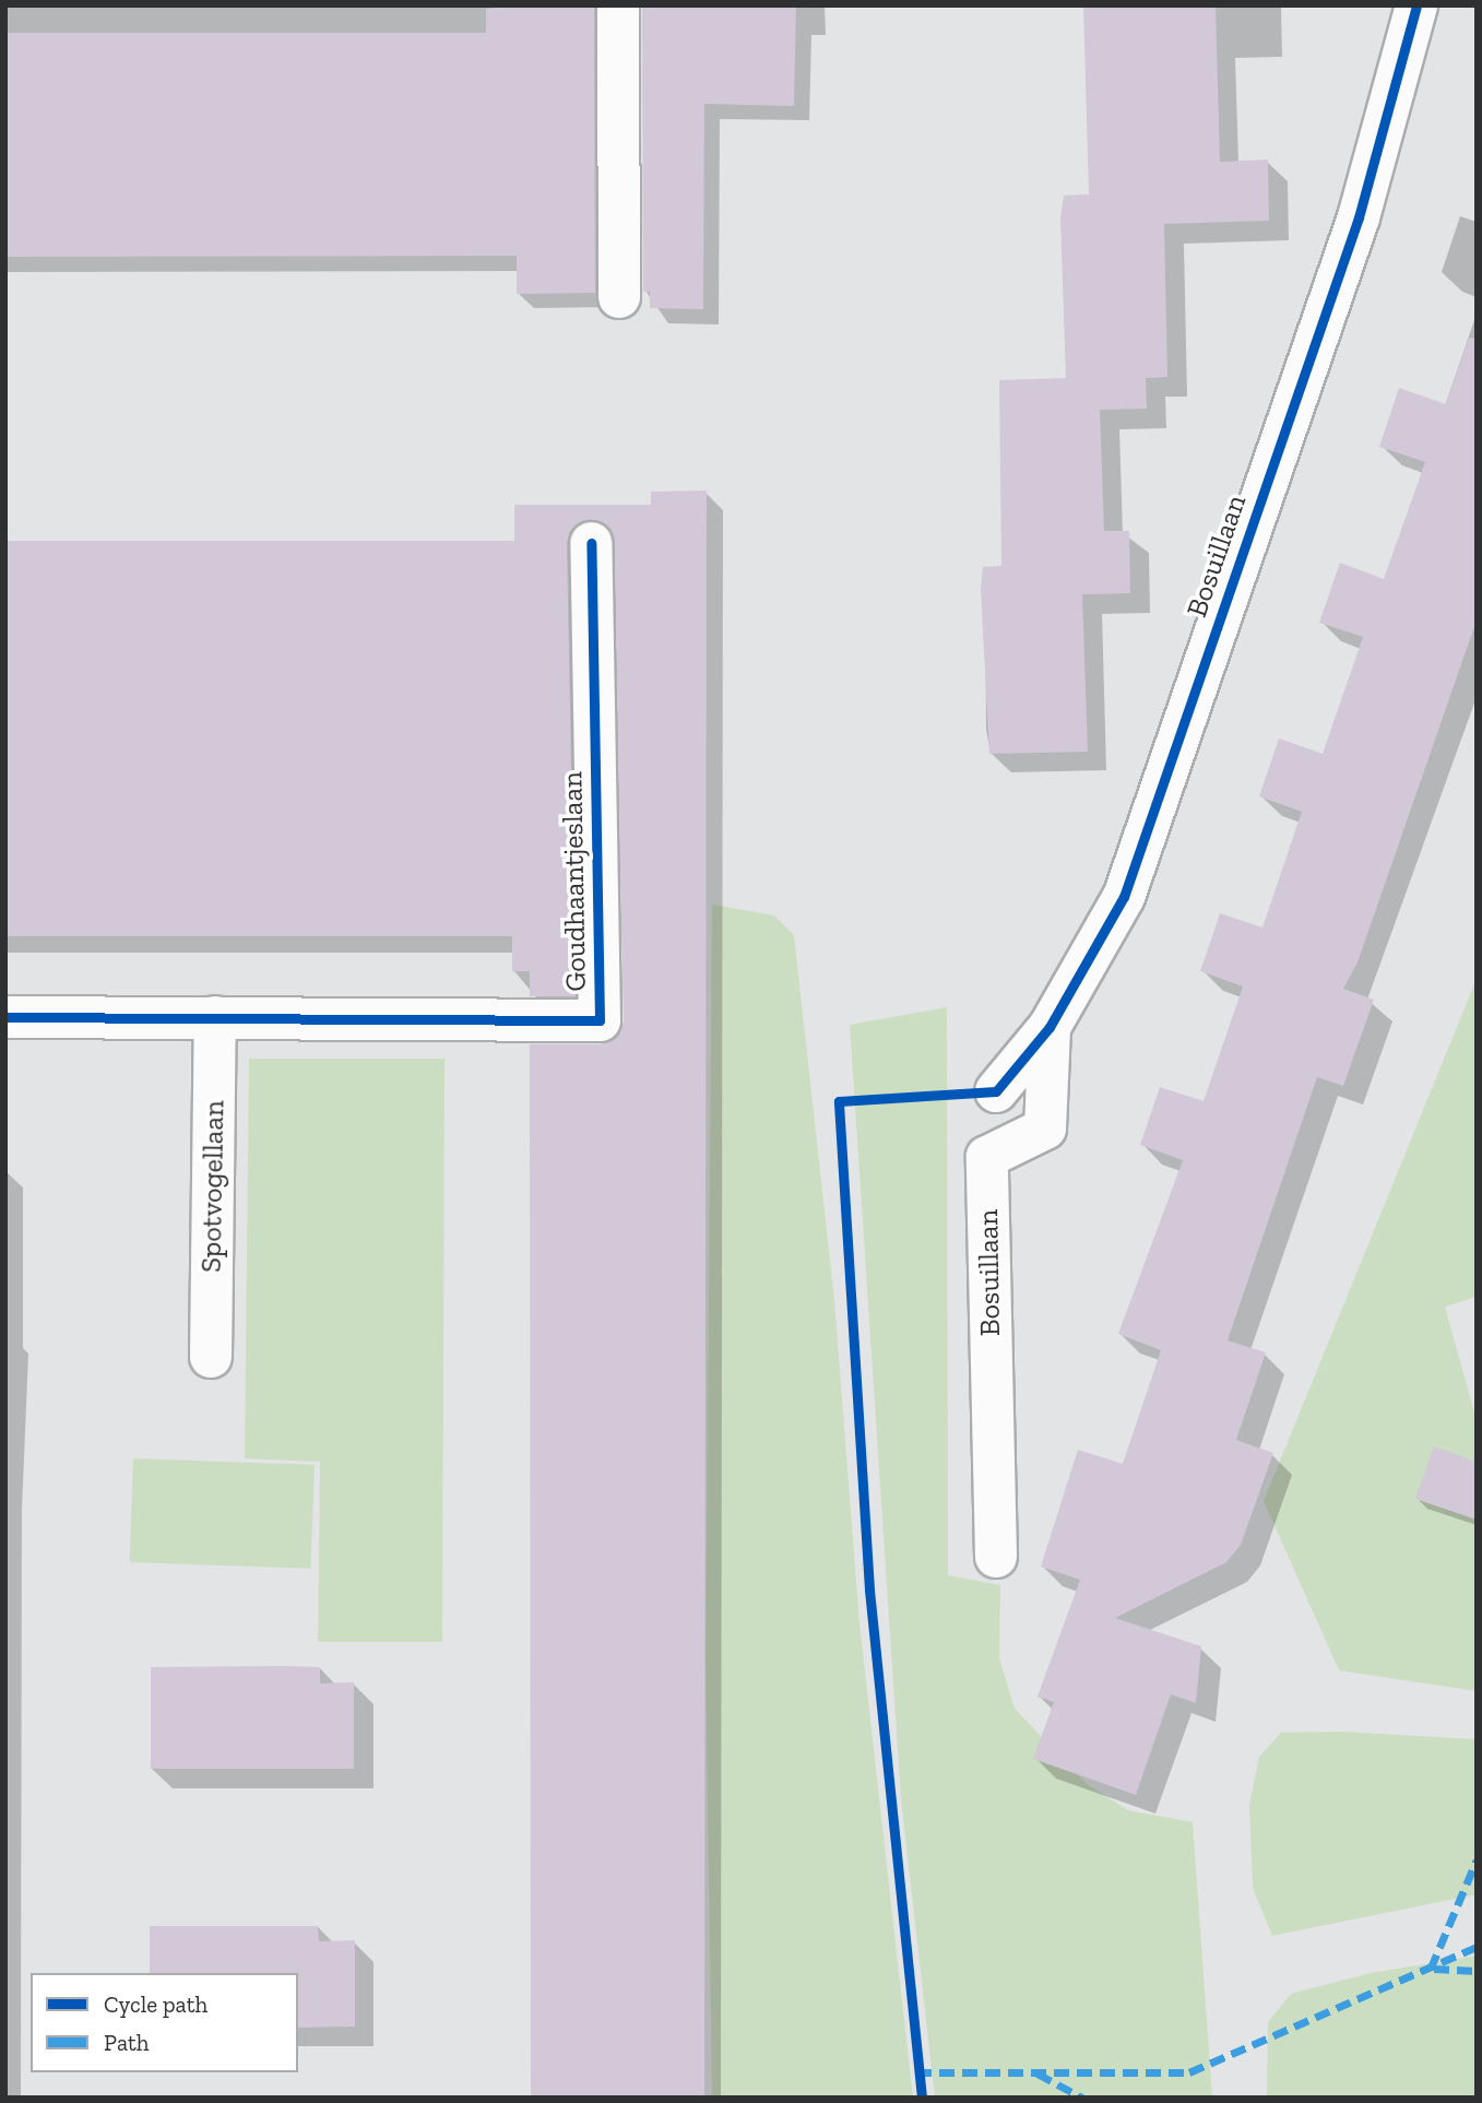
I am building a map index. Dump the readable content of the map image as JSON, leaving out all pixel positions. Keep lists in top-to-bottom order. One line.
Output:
{"streets":{"street":["Bosuillaan","Goudhaantjeslaan","Spotvogellaan"]},"crossings":[["Goudhaantjeslaan","Spotvogellaan"]],"legend":["Cycle path","Path"]}
